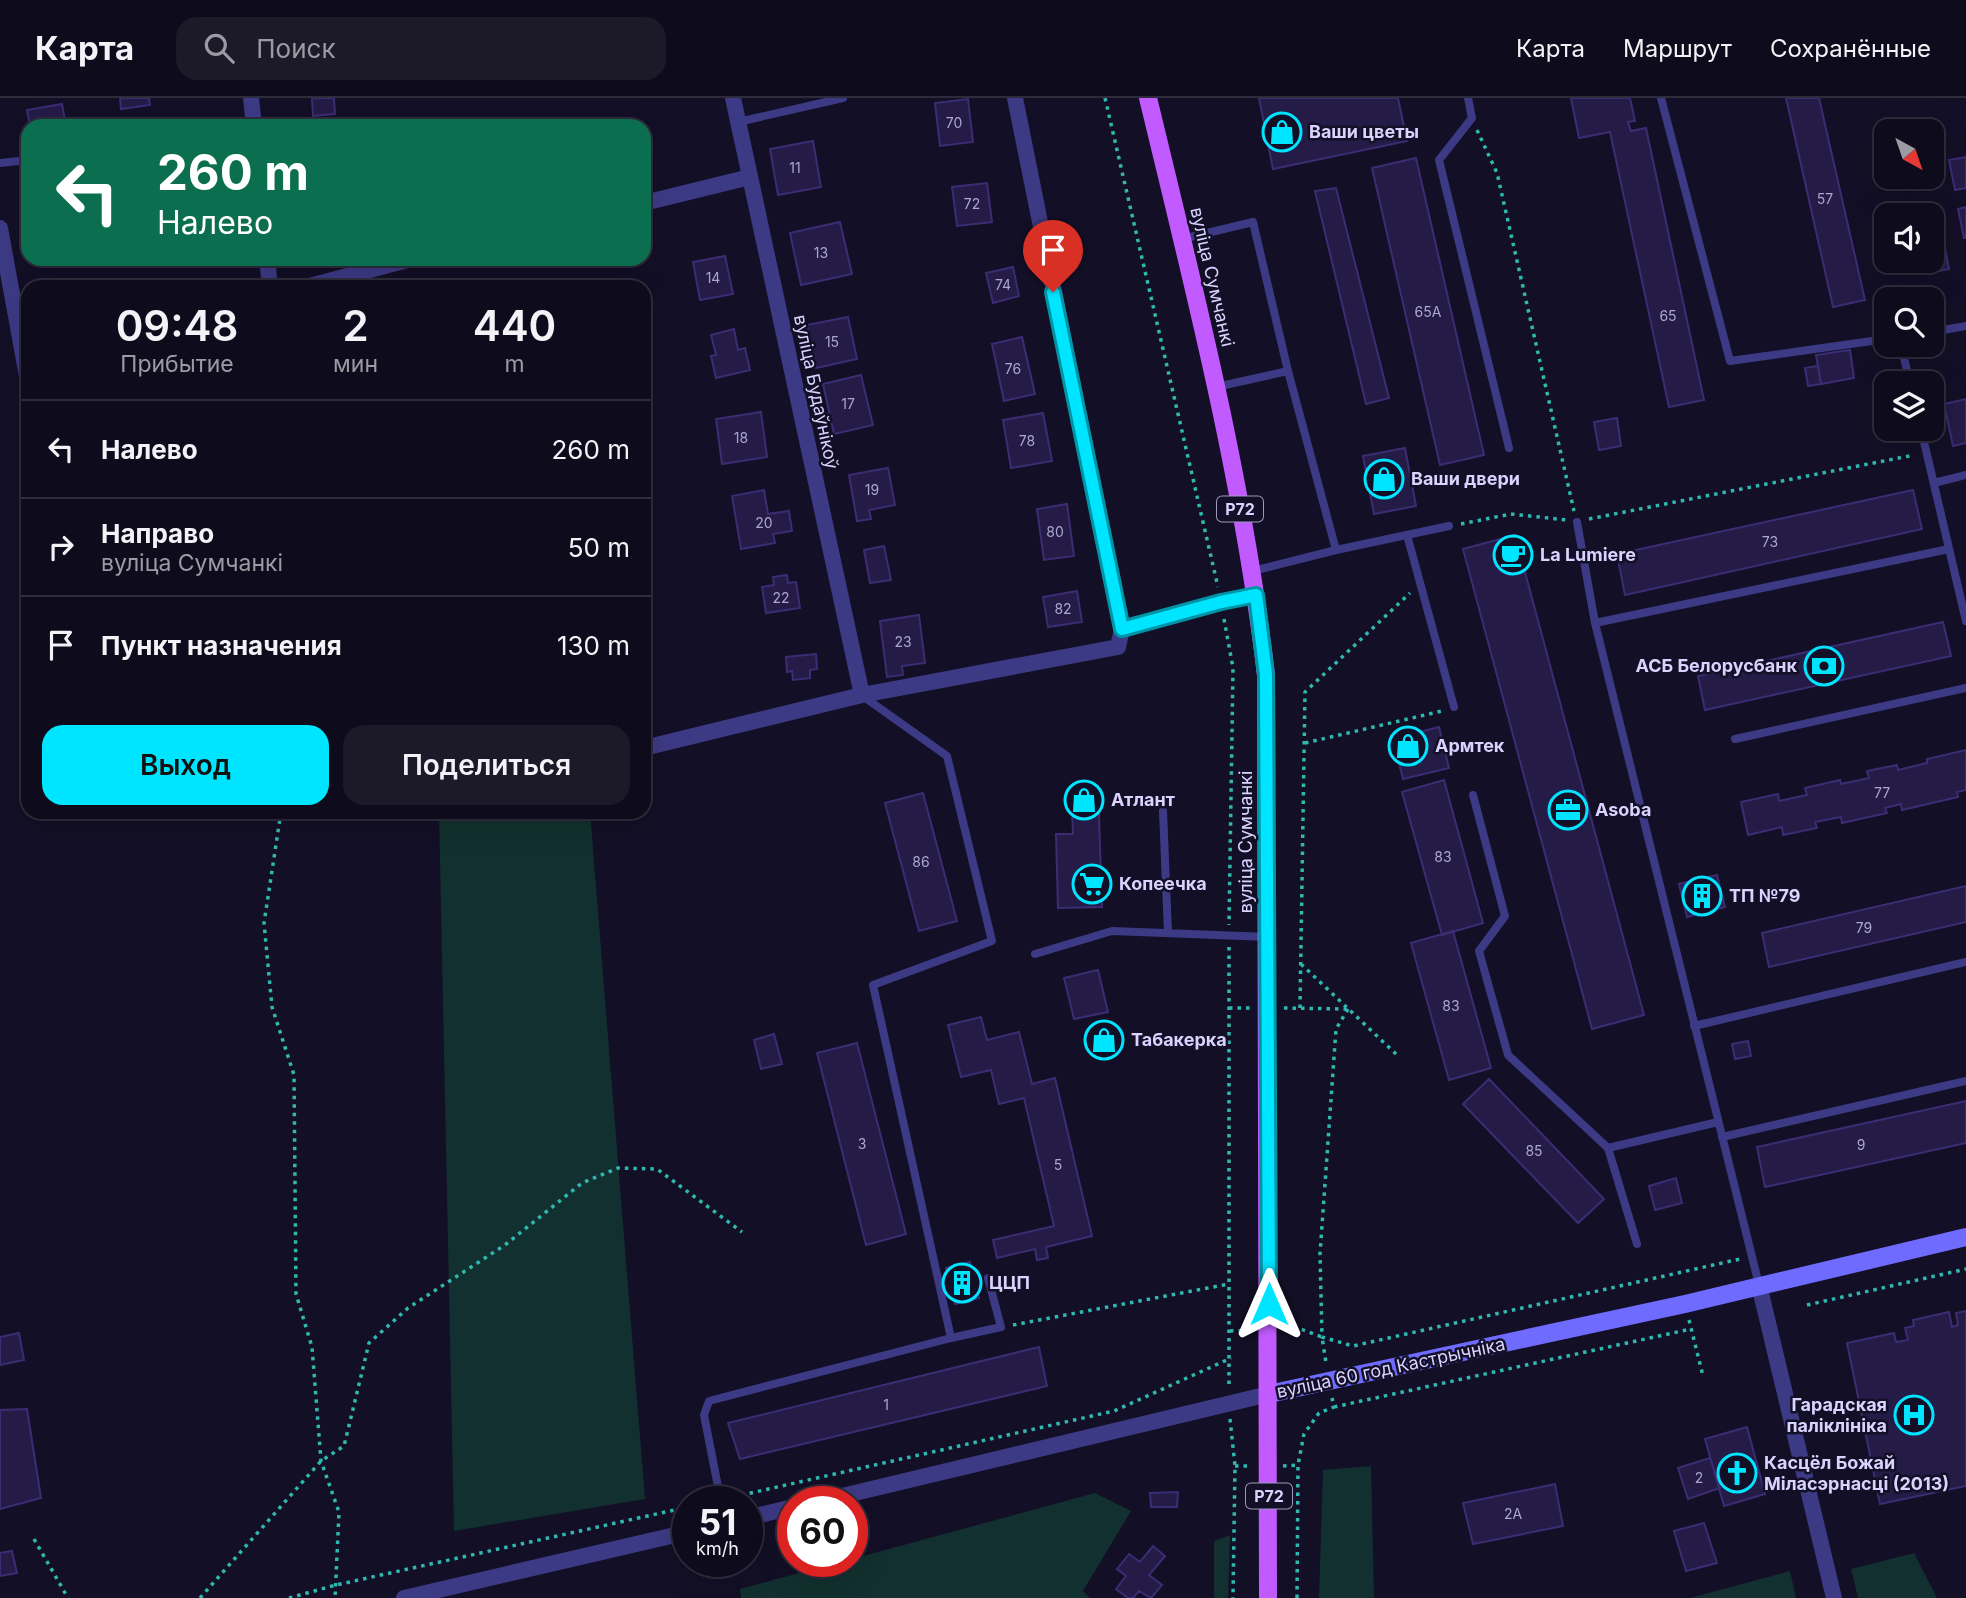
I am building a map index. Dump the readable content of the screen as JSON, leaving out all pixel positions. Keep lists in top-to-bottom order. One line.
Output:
{"streets":{"main road":["вуліца Сумчанкі","Р72"],"street":["вуліца Будаўнікоў","вуліца 60 год Кастрычніка"]},"crossings":[["вуліца Сумчанкі","вуліца 60 год Кастрычніка"]],"places":{"shop":["Ваши цветы","Ваши двери","Армтек","Атлант","Табакерка"],"cafe":["La Lumiere"],"bank":["АСБ Белорусбанк"],"office":["Asoba"],"supermarket":["Копеечка"],"building":["ТП №79","ЦЦП"],"hospital":["Гарадская паліклініка"],"church":["Касцёл Божай Міласэрнасці (2013)"]},"house_numbers":["70","11","57","72","13","14","74","65А","65","15","76","17","18","78","19","20","80","73","22","82","23","77","83","86","79","83","3","9","85","5","1","2","2А"],"north":"bottom right","page":{"header":"Карта","search":"Поиск","nav":["Карта","Маршрут","Сохранённые"],"turn":["260 m","Налево"],"eta":["09:48","Прибытие","2","мин","440","m"],"list":[{"name":"Налево","value":"260 m"},{"name":"Направо","note":"вуліца Сумчанкі","value":"50 m"},{"name":"Пункт назначения","value":"130 m"}],"buttons":["Выход","Поделиться"],"speed":"51 km/h","limit":"60"}}
